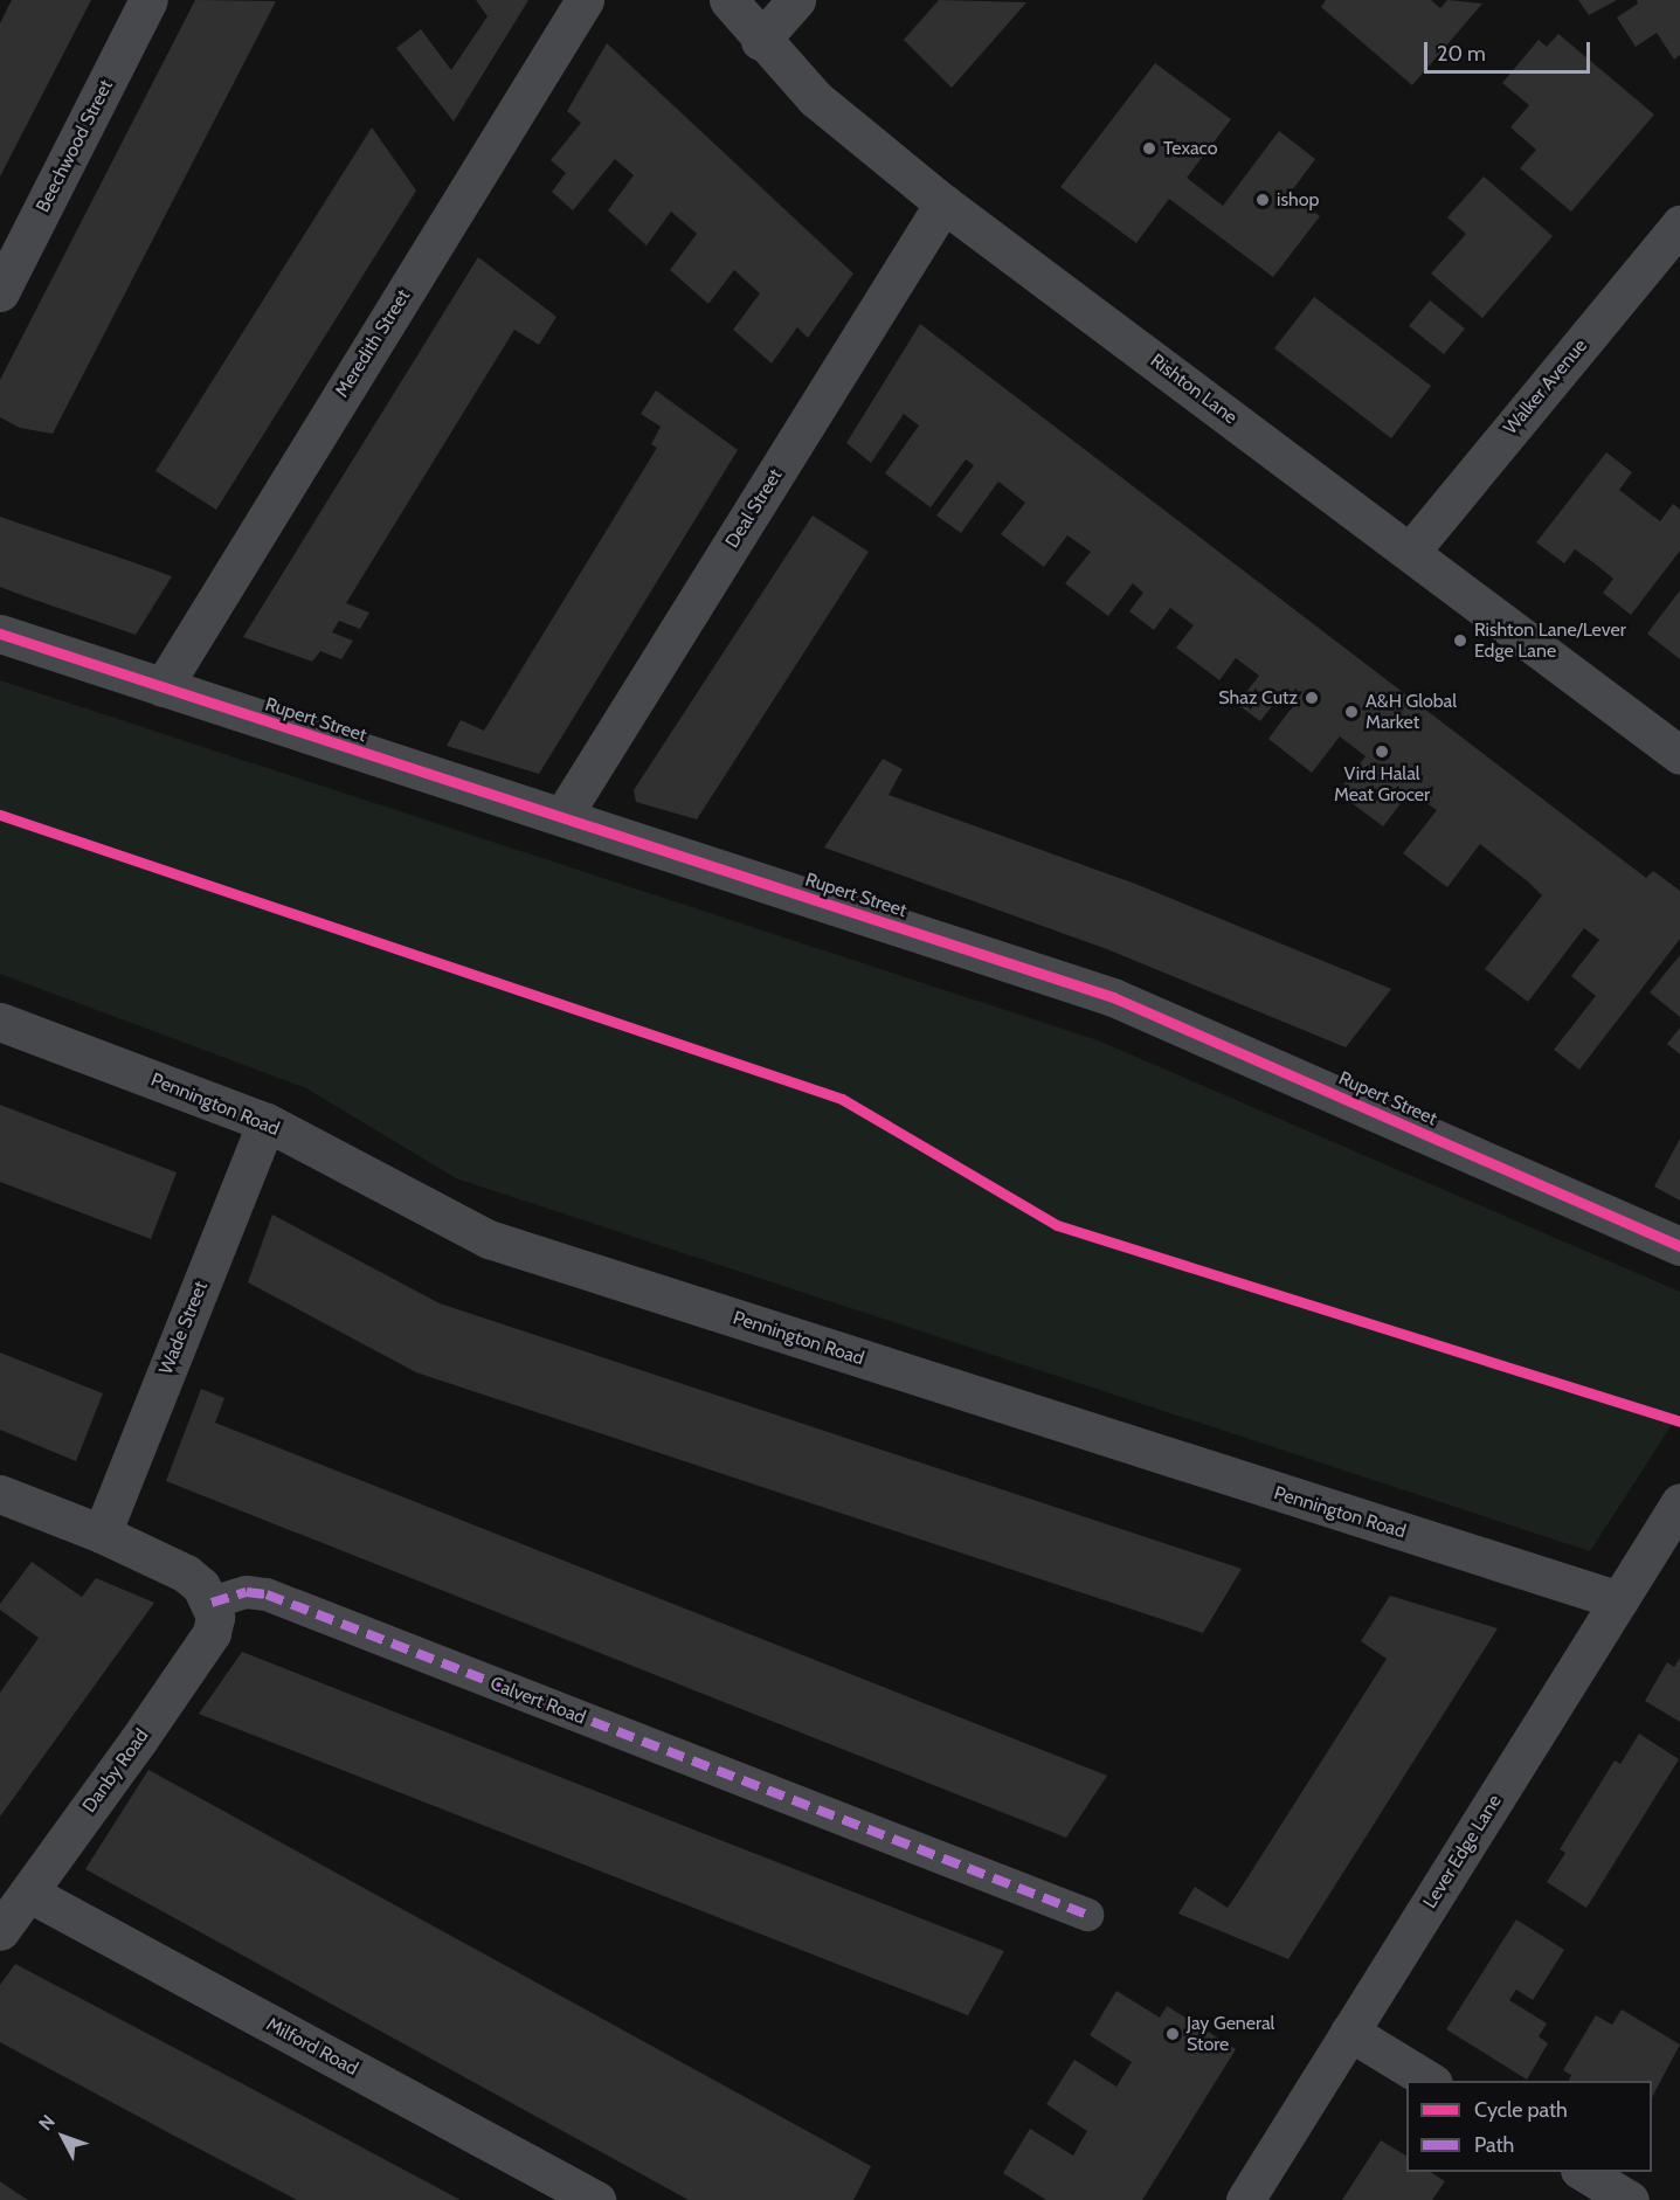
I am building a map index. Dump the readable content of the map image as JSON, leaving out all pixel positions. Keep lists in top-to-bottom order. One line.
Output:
{"streets":{"street":["Beechwood Street","Meredith Street","Walker Avenue","Rishton Lane","Deal Street","Rupert Street","Pennington Road","Wade Street","Calvert Road","Danby Road","Lever Edge Lane","Milford Road"]},"crossings":[["Meredith Street","Rupert Street"],["Walker Avenue","Rishton Lane"],["Rishton Lane","Deal Street"],["Deal Street","Rupert Street"],["Pennington Road","Wade Street"],["Pennington Road","Lever Edge Lane"],["Calvert Road","Danby Road"],["Danby Road","Milford Road"]],"places":["Texaco","ishop","Rishton Lane/Lever Edge Lane","Shaz Cutz","A&H Global Market","Vird Halal Meat Grocer","Jay General Store"],"legend":["Cycle path","Path"],"scale_bar":"20 m","north":"top left"}
